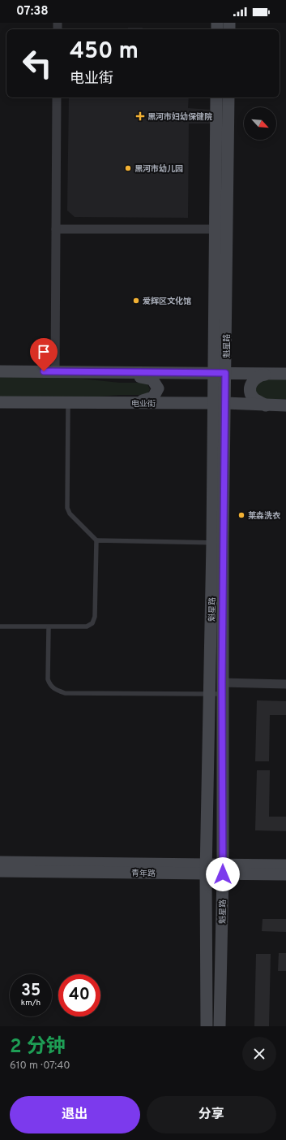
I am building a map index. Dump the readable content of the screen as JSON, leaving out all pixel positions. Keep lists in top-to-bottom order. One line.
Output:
{"streets":{"street":["魁星路","电业街","青年路"]},"crossings":[["魁星路","电业街"],["魁星路","青年路"]],"places":{"health":["黑河市妇幼保健院"],"other":["黑河市幼儿园","爱辉区文化馆","莱森洗衣"]},"north":"bottom right","page":{"status":"07:38","turn":["450 m","电业街"],"speed":"35 km/h","limit":"40","heading":["2 分钟","610 m · 07:40"],"buttons":["退出","分享"]}}
